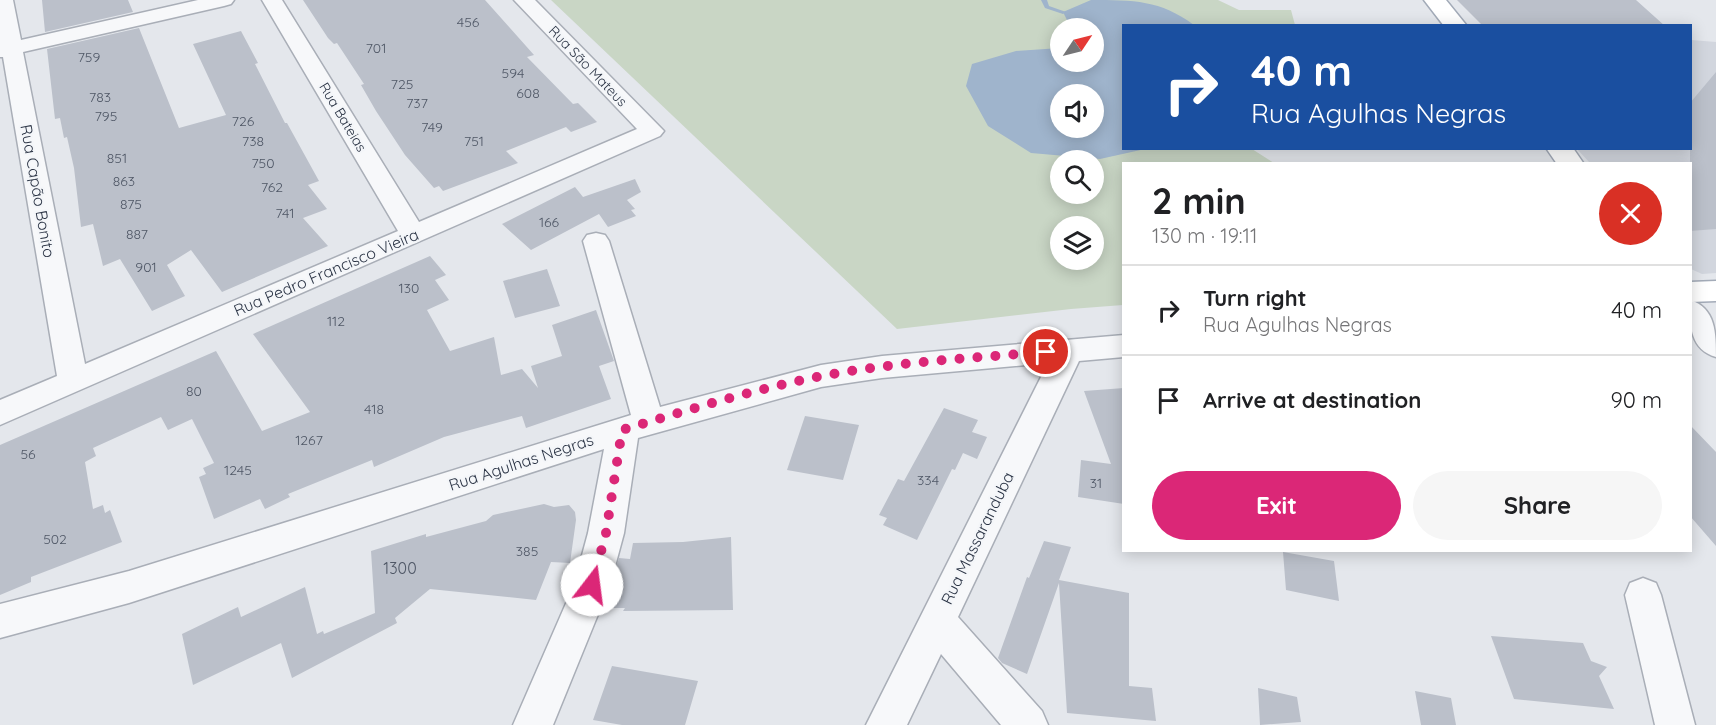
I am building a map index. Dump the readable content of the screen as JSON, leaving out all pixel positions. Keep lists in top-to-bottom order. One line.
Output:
{"streets":{"street":["Rua São Mateus","Rua Bateias","Rua Capão Bonito","Rua Pedro Francisco Vieira","Rua Agulhas Negras","Rua Massaranduba"]},"crossings":[["Rua São Mateus","Rua Pedro Francisco Vieira"],["Rua Bateias","Rua Pedro Francisco Vieira"],["Rua Capão Bonito","Rua Pedro Francisco Vieira"],["Rua Agulhas Negras","Rua Massaranduba"]],"house_numbers":["456","701","759","594","725","608","783","737","795","726","749","738","751","851","750","863","762","875","741","166","887","901","130","112","80","418","1267","56","1245","334","31","502","385","1300"],"north":"top right","page":{"turn":["40 m","Rua Agulhas Negras"],"heading":["2 min","130 m · 19:11"],"list":[{"name":"Turn right","note":"Rua Agulhas Negras","value":"40 m"},{"name":"Arrive at destination","value":"90 m"}],"buttons":["Exit","Share"]}}
